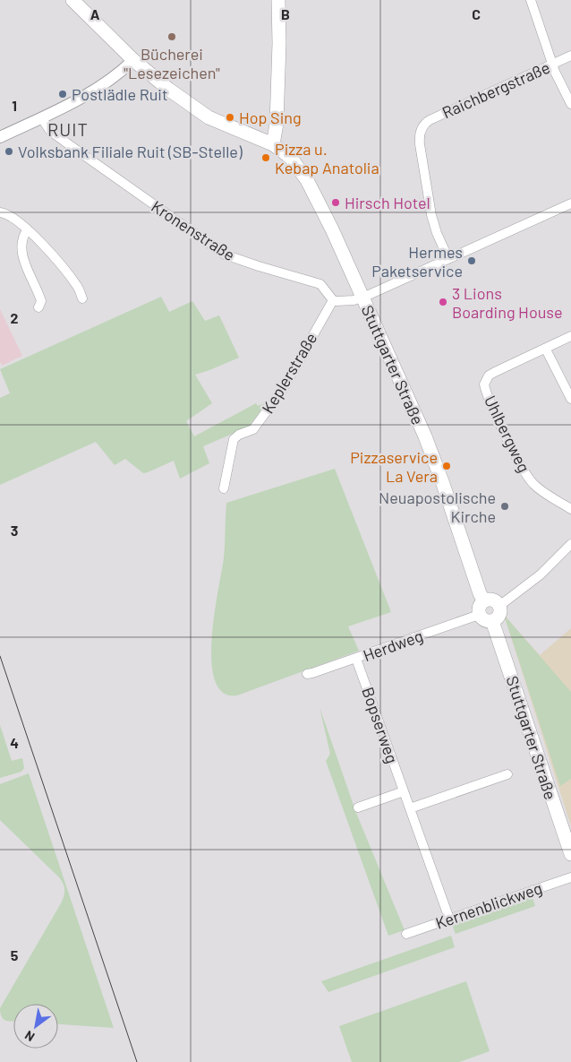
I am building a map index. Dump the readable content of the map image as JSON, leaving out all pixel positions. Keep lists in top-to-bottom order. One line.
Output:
{"streets":{"main road":["Stuttgarter Straße"],"street":["Raichbergstraße","Kronenstraße","Keplerstraße","Uhlbergweg","Herdweg","Bopserweg","Kernenblickweg"]},"crossings":[["Kronenstraße","Keplerstraße"],["Stuttgarter Straße","Herdweg"],["Herdweg","Bopserweg"],["Bopserweg","Kernenblickweg"]],"districts":["RUIT"],"places":["Bücherei \"Lesezeichen\"","Postlädle Ruit","Hop Sing","Volksbank Filiale Ruit (SB-Stelle)","Pizza u. Kebap Anatolia","Hirsch Hotel","Hermes Paketservice","3 Lions Boarding House","Pizzaservice La Vera","Neuapostolische Kirche"],"north":"bottom left","grid":{"columns":["A","B","C"],"rows":["1","2","3","4","5"]}}
